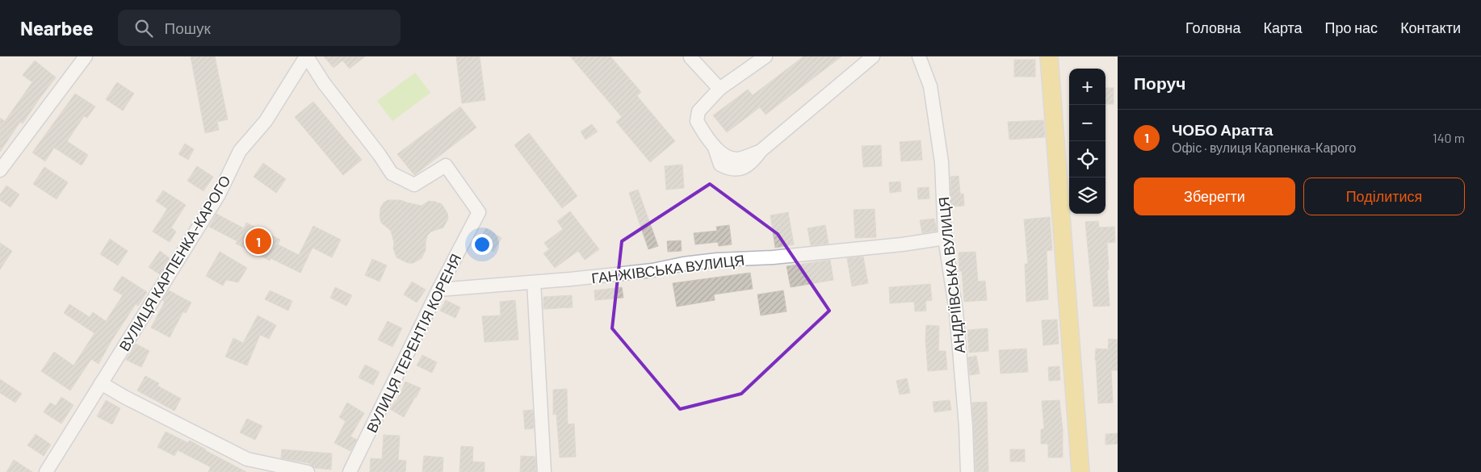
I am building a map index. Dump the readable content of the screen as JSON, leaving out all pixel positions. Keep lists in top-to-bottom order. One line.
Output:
{"streets":{"street":["ВУЛИЦЯ КАРПЕНКА-КАРОГО","ГАНЖІВСЬКА ВУЛИЦЯ","АНДРІЇВСЬКА ВУЛИЦЯ","ВУЛИЦЯ ТЕРЕНТІЯ КОРЕНЯ"]},"crossings":[["ВУЛИЦЯ КАРПЕНКА-КАРОГО","ВУЛИЦЯ ТЕРЕНТІЯ КОРЕНЯ"],["ГАНЖІВСЬКА ВУЛИЦЯ","АНДРІЇВСЬКА ВУЛИЦЯ"],["ГАНЖІВСЬКА ВУЛИЦЯ","ВУЛИЦЯ ТЕРЕНТІЯ КОРЕНЯ"]],"page":{"header":"Nearbee","search":"Пошук","nav":["Головна","Карта","Про нас","Контакти"],"heading":"Поруч","map_buttons":["+","−"],"list":[{"mark":"1","name":"ЧОБО Аратта","note":"Офіс · вулиця Карпенка-Карого","value":"140 m"}],"buttons":["Зберегти","Поділитися"],"pins":"1"}}
